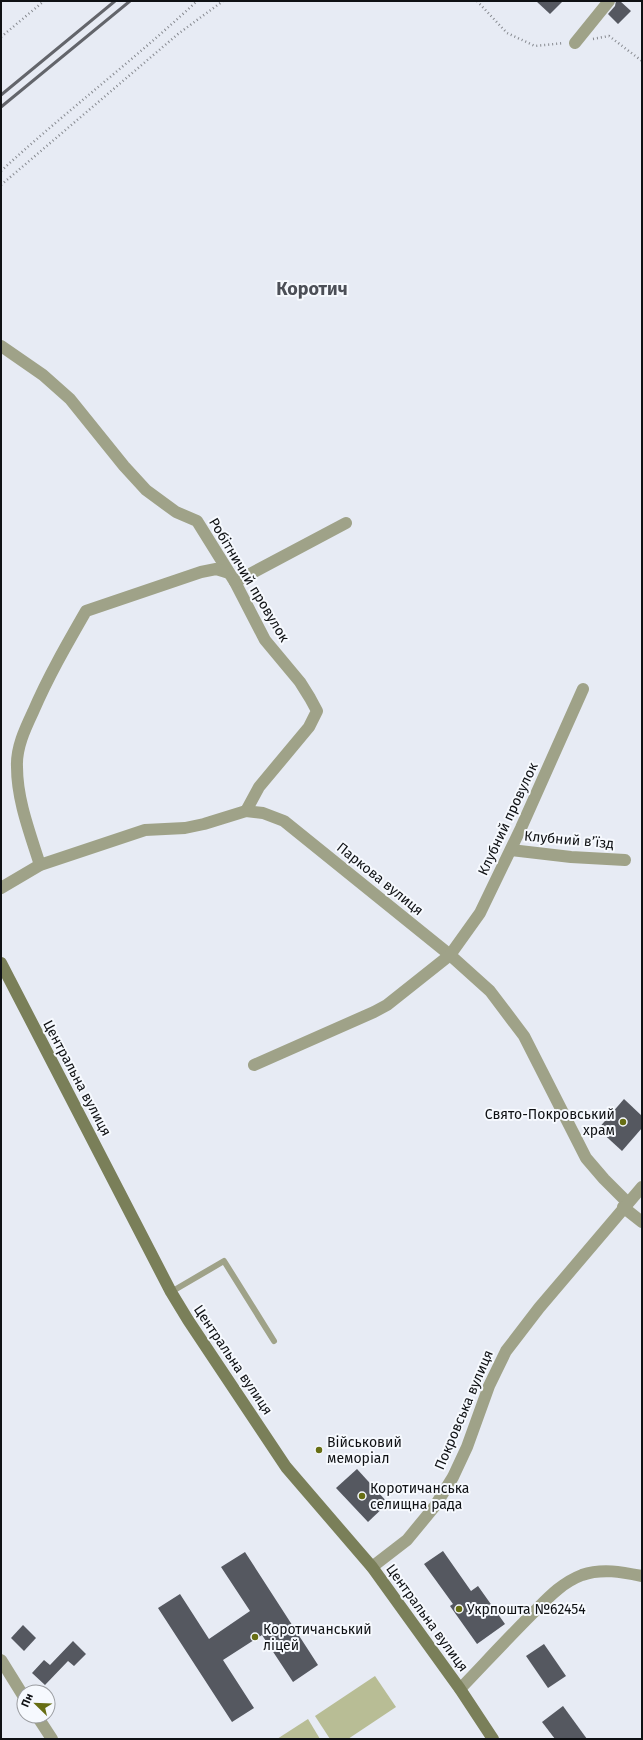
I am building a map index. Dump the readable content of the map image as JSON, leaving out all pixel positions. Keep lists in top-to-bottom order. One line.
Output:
{"streets":{"street":["Робітничий провулок","Клубний провулок","Клубний в’їзд","Паркова вулиця","Центральна вулиця","Покровська вулиця"]},"crossings":[["Робітничий провулок","Паркова вулиця"],["Клубний провулок","Клубний в’їзд"],["Клубний провулок","Паркова вулиця"],["Паркова вулиця","Покровська вулиця"],["Центральна вулиця","Покровська вулиця"]],"districts":["Коротич"],"places":["Свято-Покровський храм","Військовий меморіал","Коротичанська селищна рада","Укрпошта №62454","Коротичанський ліцей"],"north":"top left"}
